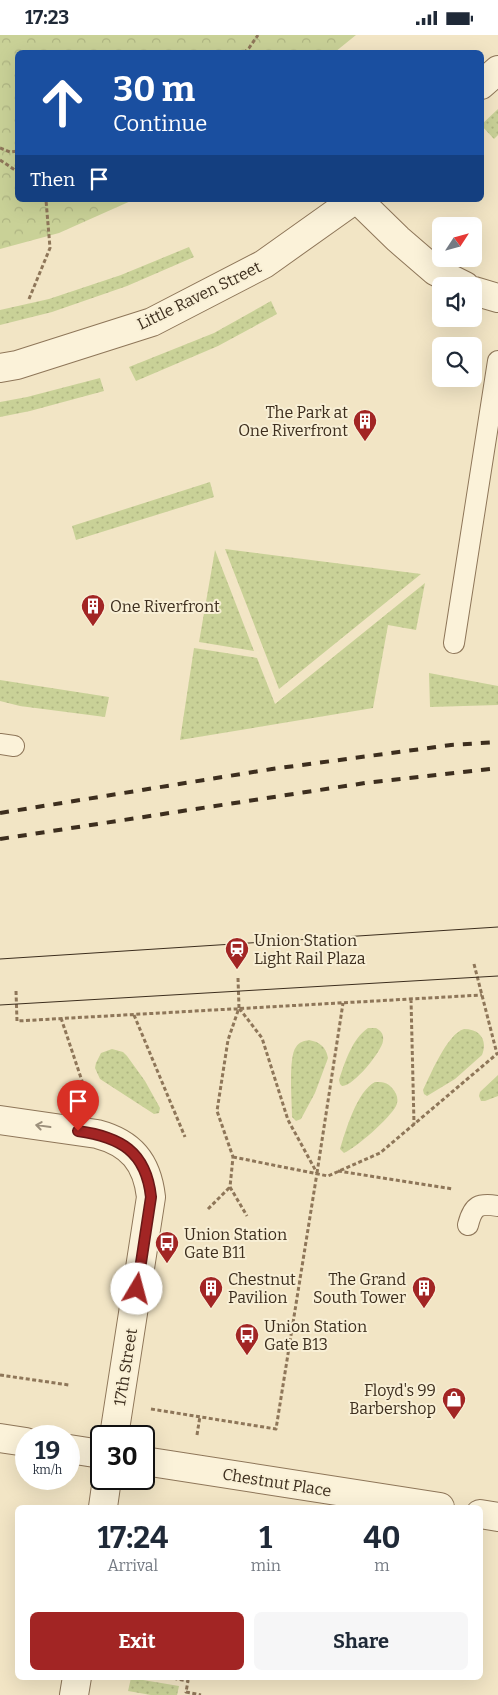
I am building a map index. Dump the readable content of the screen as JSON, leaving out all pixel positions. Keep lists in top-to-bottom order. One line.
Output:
{"streets":{"street":["Little Raven Street","17th Street","Chestnut Place"]},"places":{"building":["The Park at One Riverfront","One Riverfront","Chestnut Pavilion","The Grand South Tower"],"station":["Union Station Light Rail Plaza"],"bus stop":["Union Station Gate B11","Union Station Gate B13"],"shop":["Floyd's 99 Barbershop"]},"north":"top right","page":{"status":"17:23","turn":["30 m","Continue"],"then":"Then","speed":"19 km/h","limit":"30","eta":["17:24","Arrival","1","min","40","m"],"buttons":["Exit","Share"]}}
